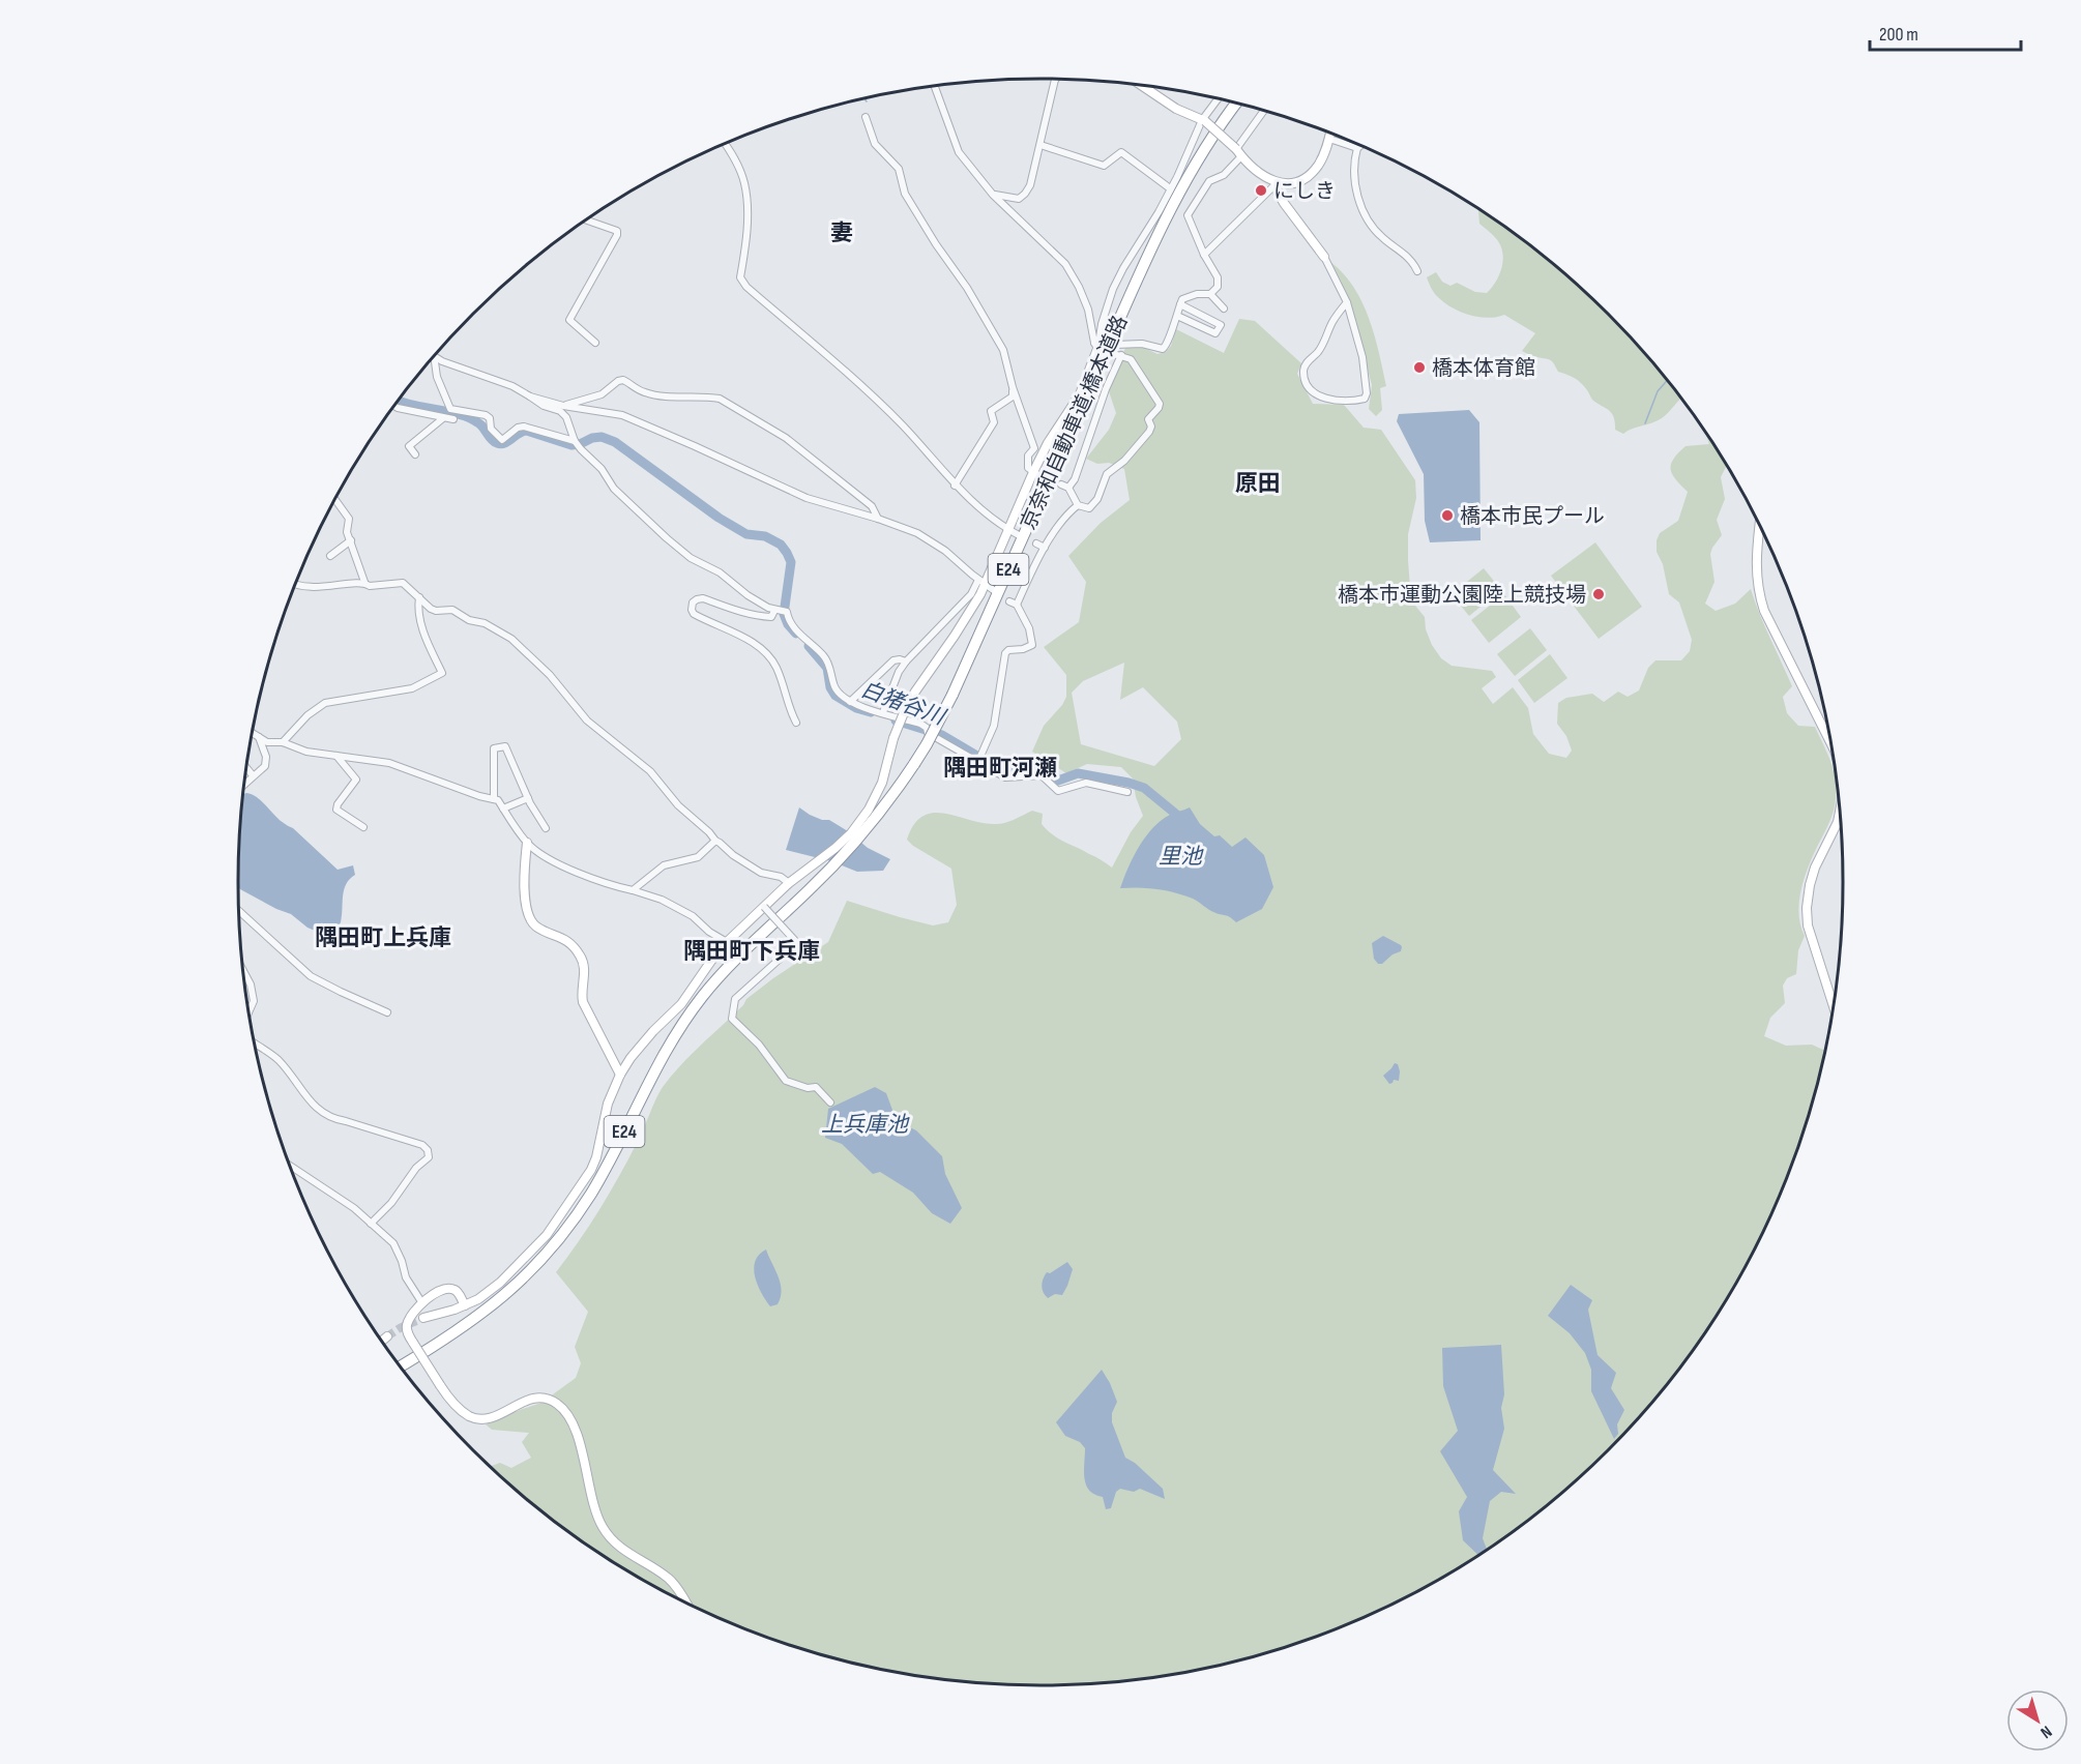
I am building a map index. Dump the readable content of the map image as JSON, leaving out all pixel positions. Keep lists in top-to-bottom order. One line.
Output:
{"streets":{"highway":["京奈和自動車道;橋本道路","E24"]},"districts":["妻","原田","隅田町河瀬","隅田町上兵庫","隅田町下兵庫"],"water":["白猪谷川","里池","上兵庫池"],"places":["にしき","橋本体育館","橋本市民プール","橋本市運動公園陸上競技場"],"scale_bar":"200 m","north":"bottom right"}
